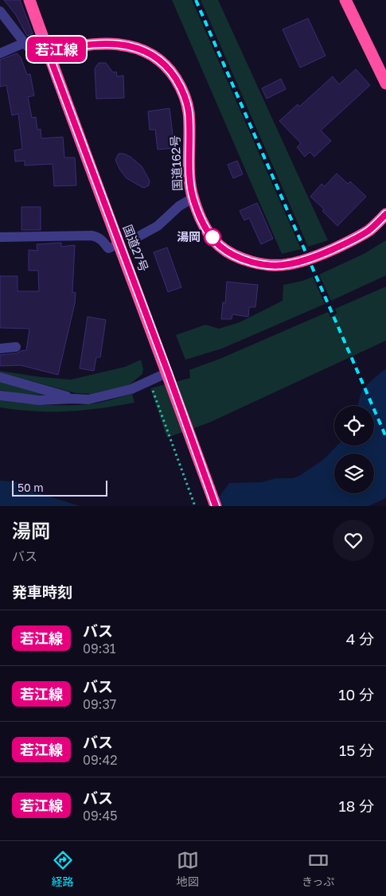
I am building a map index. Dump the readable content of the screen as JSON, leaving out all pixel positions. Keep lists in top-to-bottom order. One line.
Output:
{"streets":{"highway":["国道162号","国道27号"]},"crossings":[["国道162号","国道27号"]],"places":["湯岡"],"lines":["bus line 若江線"],"scale_bar":"50 m","page":{"on_map":"若江線","scale":"50 m","heading":[["湯岡","バス"],"発車時刻"],"list":[{"mark":"若江線","name":"バス","note":"09:31","value":"4 分"},{"mark":"若江線","name":"バス","note":"09:37","value":"10 分"},{"mark":"若江線","name":"バス","note":"09:42","value":"15 分"},{"mark":"若江線","name":"バス","note":"09:45","value":"18 分"}],"tabs":["経路","地図","きっぷ"]}}
